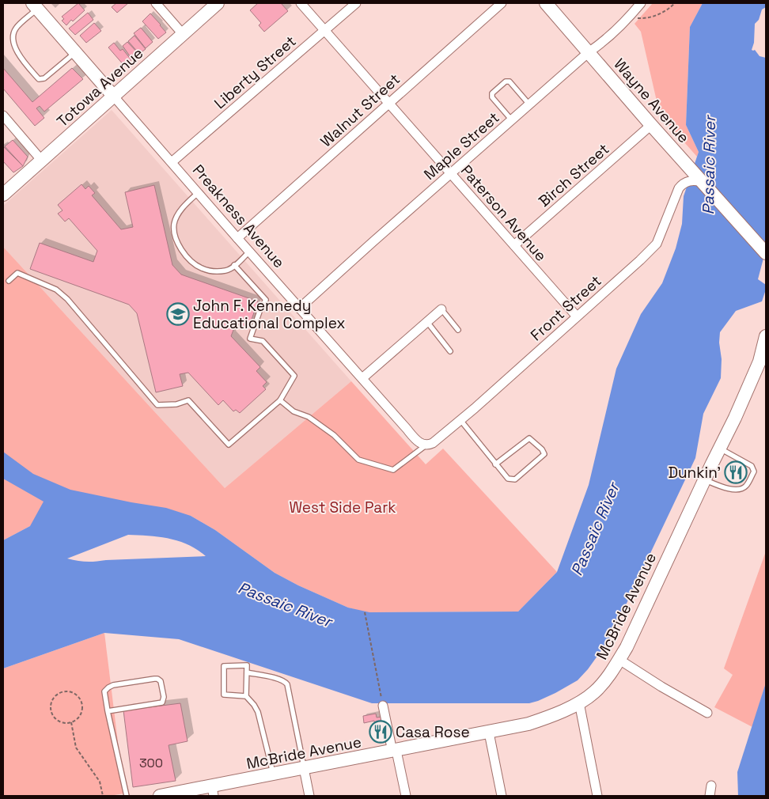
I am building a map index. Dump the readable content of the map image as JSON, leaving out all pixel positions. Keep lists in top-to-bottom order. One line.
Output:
{"streets":{"main road":["Totowa Avenue","Wayne Avenue","Preakness Avenue","McBride Avenue"],"street":["Liberty Street","Walnut Street","Maple Street","Birch Street","Paterson Avenue","Front Street"]},"crossings":[["Liberty Street","Paterson Avenue"],["Liberty Street","Preakness Avenue"],["Totowa Avenue","Preakness Avenue"],["Wayne Avenue","Maple Street"],["Wayne Avenue","Birch Street"],["Wayne Avenue","Front Street"],["Walnut Street","Paterson Avenue"],["Walnut Street","Preakness Avenue"],["Maple Street","Paterson Avenue"],["Maple Street","Preakness Avenue"],["Birch Street","Paterson Avenue"],["Paterson Avenue","Front Street"],["Preakness Avenue","Front Street"]],"water":["Passaic River"],"parks":["West Side Park"],"places":{"school or university":["John F. Kennedy Educational Complex"],"restaurant":["Dunkin'","Casa Rose"]},"house_numbers":["300"]}
